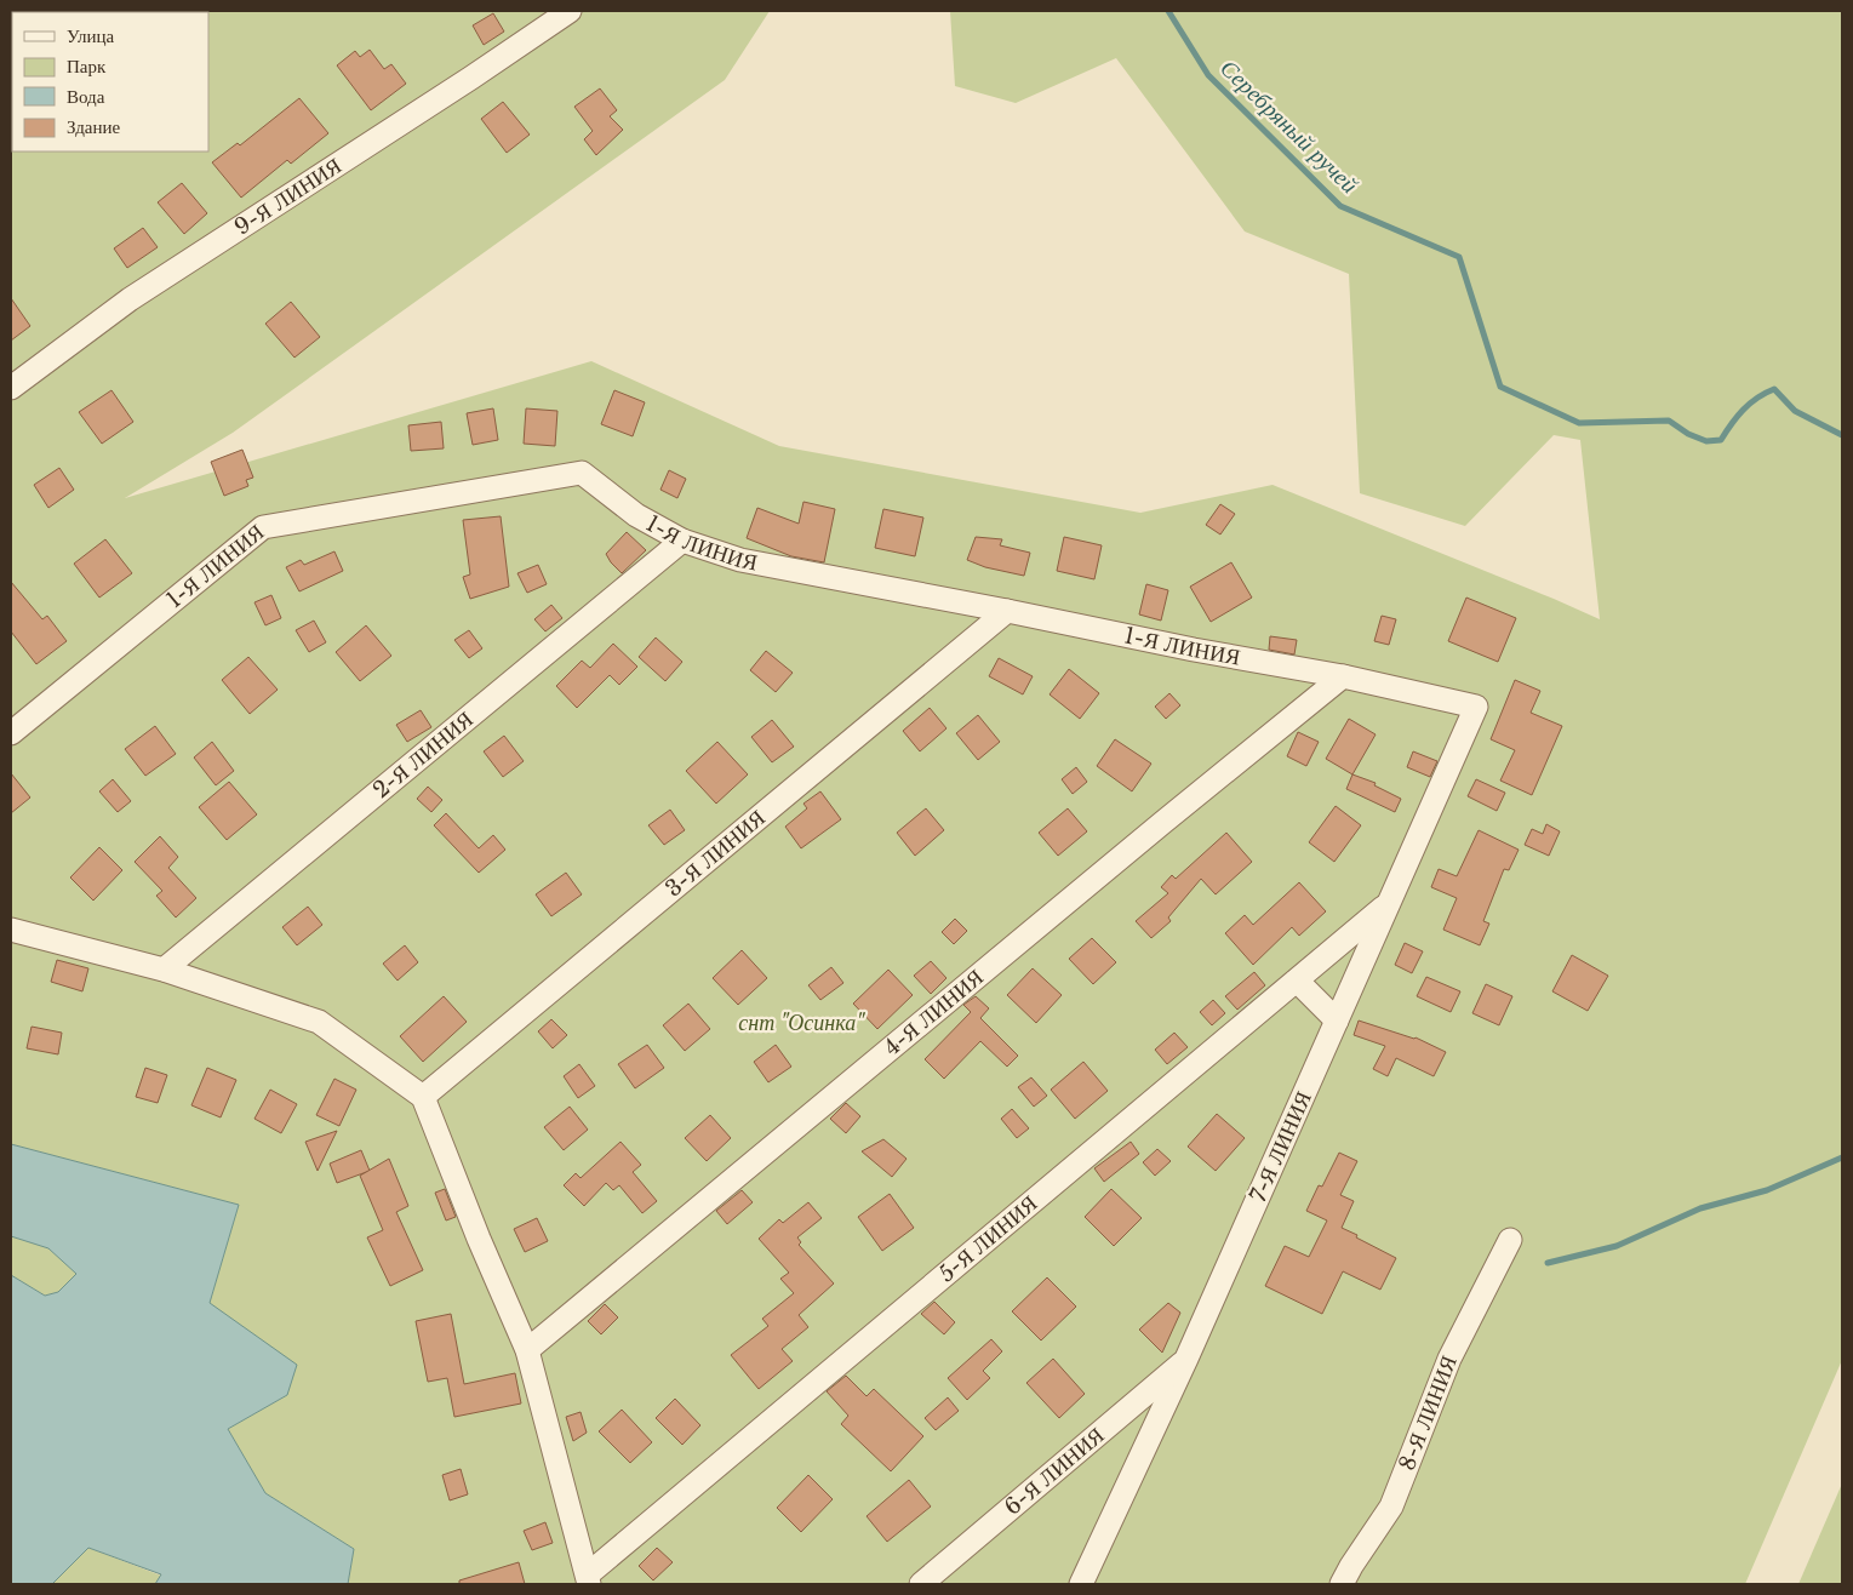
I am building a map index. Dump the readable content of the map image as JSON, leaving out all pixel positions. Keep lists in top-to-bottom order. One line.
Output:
{"streets":{"street":["9-Я ЛИНИЯ","1-Я ЛИНИЯ","2-Я ЛИНИЯ","3-Я ЛИНИЯ","4-Я ЛИНИЯ","7-Я ЛИНИЯ","5-Я ЛИНИЯ","8-Я ЛИНИЯ","6-Я ЛИНИЯ"]},"crossings":[["1-Я ЛИНИЯ","2-Я ЛИНИЯ"],["1-Я ЛИНИЯ","3-Я ЛИНИЯ"],["1-Я ЛИНИЯ","4-Я ЛИНИЯ"],["1-Я ЛИНИЯ","7-Я ЛИНИЯ"],["7-Я ЛИНИЯ","5-Я ЛИНИЯ"],["7-Я ЛИНИЯ","6-Я ЛИНИЯ"]],"water":["Серебряный ручей"],"parks":["снт \"Осинка\""],"legend":["Улица","Парк","Вода","Здание"]}
